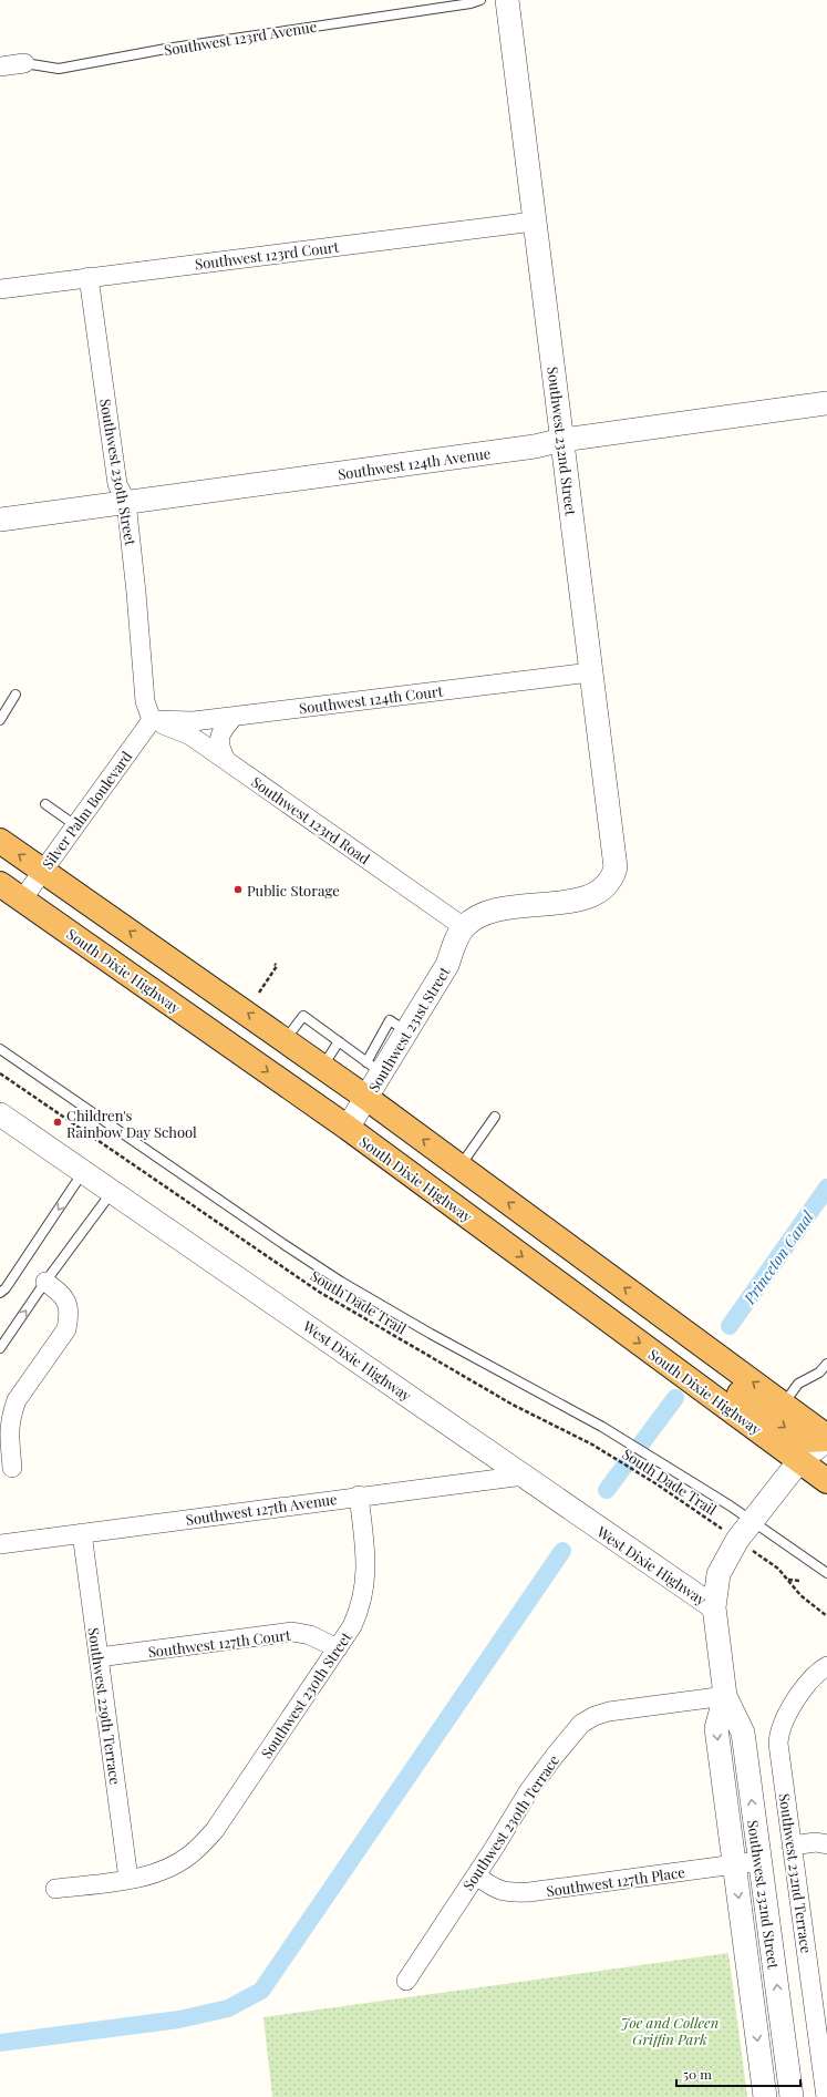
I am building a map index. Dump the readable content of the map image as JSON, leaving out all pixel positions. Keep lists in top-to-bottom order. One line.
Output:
{"streets":{"highway":["South Dixie Highway"],"street":["Southwest 123rd Avenue","Southwest 123rd Court","Southwest 232nd Street","Southwest 124th Avenue","Southwest 230th Street","Southwest 124th Court","Silver Palm Boulevard","Southwest 123rd Road","Southwest 231st Street","West Dixie Highway","Southwest 127th Avenue","Southwest 127th Court","Southwest 229th Terrace","Southwest 230th Terrace","Southwest 232nd Terrace","Southwest 127th Place"],"path":["South Dade Trail"]},"crossings":[["Southwest 123rd Court","Southwest 232nd Street"],["Southwest 123rd Court","Southwest 230th Street"],["Southwest 232nd Street","Southwest 124th Avenue"],["Southwest 232nd Street","Southwest 124th Court"],["Southwest 232nd Street","Southwest 123rd Road"],["Southwest 232nd Street","South Dixie Highway"],["Southwest 232nd Street","Southwest 231st Street"],["Southwest 232nd Street","West Dixie Highway"],["Southwest 232nd Street","Southwest 230th Terrace"],["Southwest 232nd Street","Southwest 127th Place"],["Southwest 124th Avenue","Southwest 230th Street"],["Southwest 230th Street","Southwest 124th Court"],["Southwest 230th Street","Silver Palm Boulevard"],["Southwest 230th Street","Southwest 123rd Road"],["Southwest 230th Street","Southwest 127th Avenue"],["Southwest 230th Street","Southwest 127th Court"],["Southwest 230th Street","Southwest 229th Terrace"],["Southwest 124th Court","Silver Palm Boulevard"],["Southwest 124th Court","Southwest 123rd Road"],["Silver Palm Boulevard","Southwest 123rd Road"],["Silver Palm Boulevard","South Dixie Highway"],["Southwest 123rd Road","Southwest 231st Street"],["South Dixie Highway","Southwest 231st Street"],["West Dixie Highway","Southwest 127th Avenue"],["Southwest 127th Avenue","Southwest 229th Terrace"],["Southwest 127th Court","Southwest 229th Terrace"],["Southwest 230th Terrace","Southwest 127th Place"]],"water":["Princeton Canal"],"parks":["Joe and Colleen Griffin Park"],"places":["Public Storage","Children's Rainbow Day School"],"scale_bar":"50 m"}
